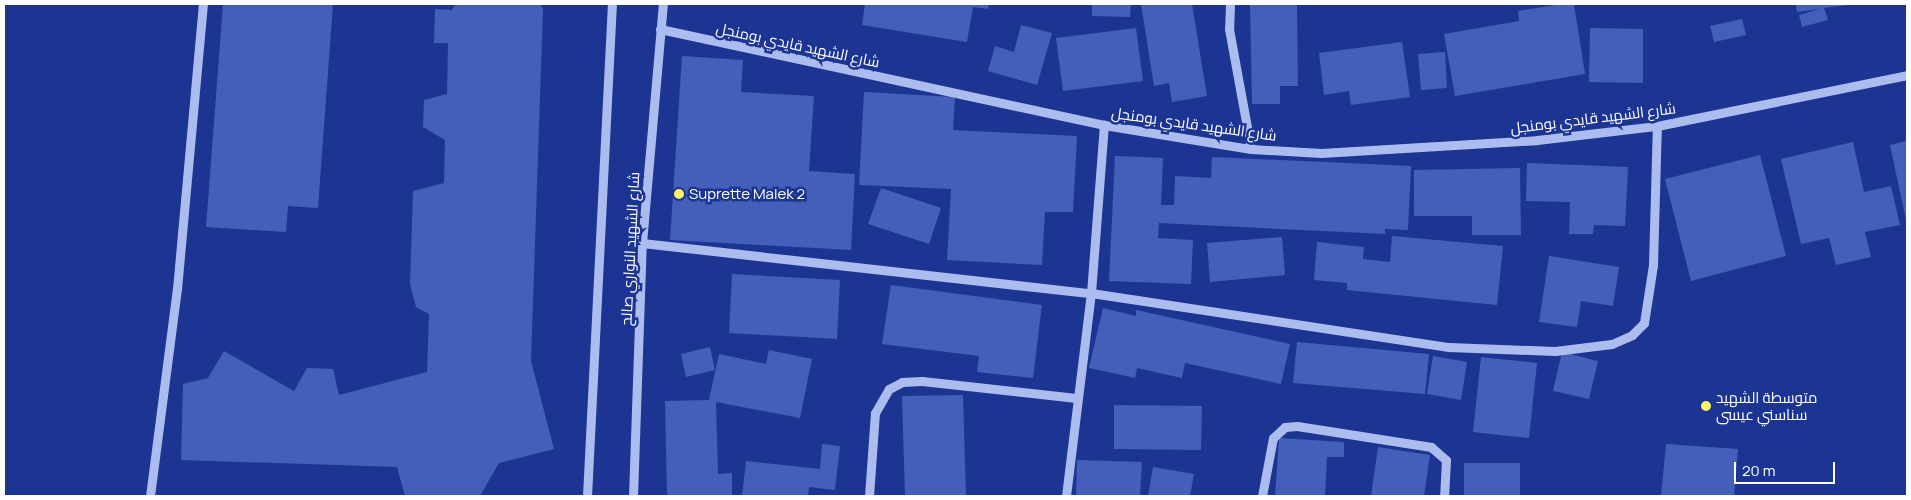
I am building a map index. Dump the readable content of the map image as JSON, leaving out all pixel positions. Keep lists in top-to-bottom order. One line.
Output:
{"streets":{"street":["شارع الشهيد قايدي بومنجل","شارع الشهيد النواري صالح"]},"crossings":[["شارع الشهيد قايدي بومنجل","شارع الشهيد النواري صالح"]],"places":["Suprette Malek 2","متوسطة الشهيد سناسني عيسى"],"scale_bar":"20 m"}
